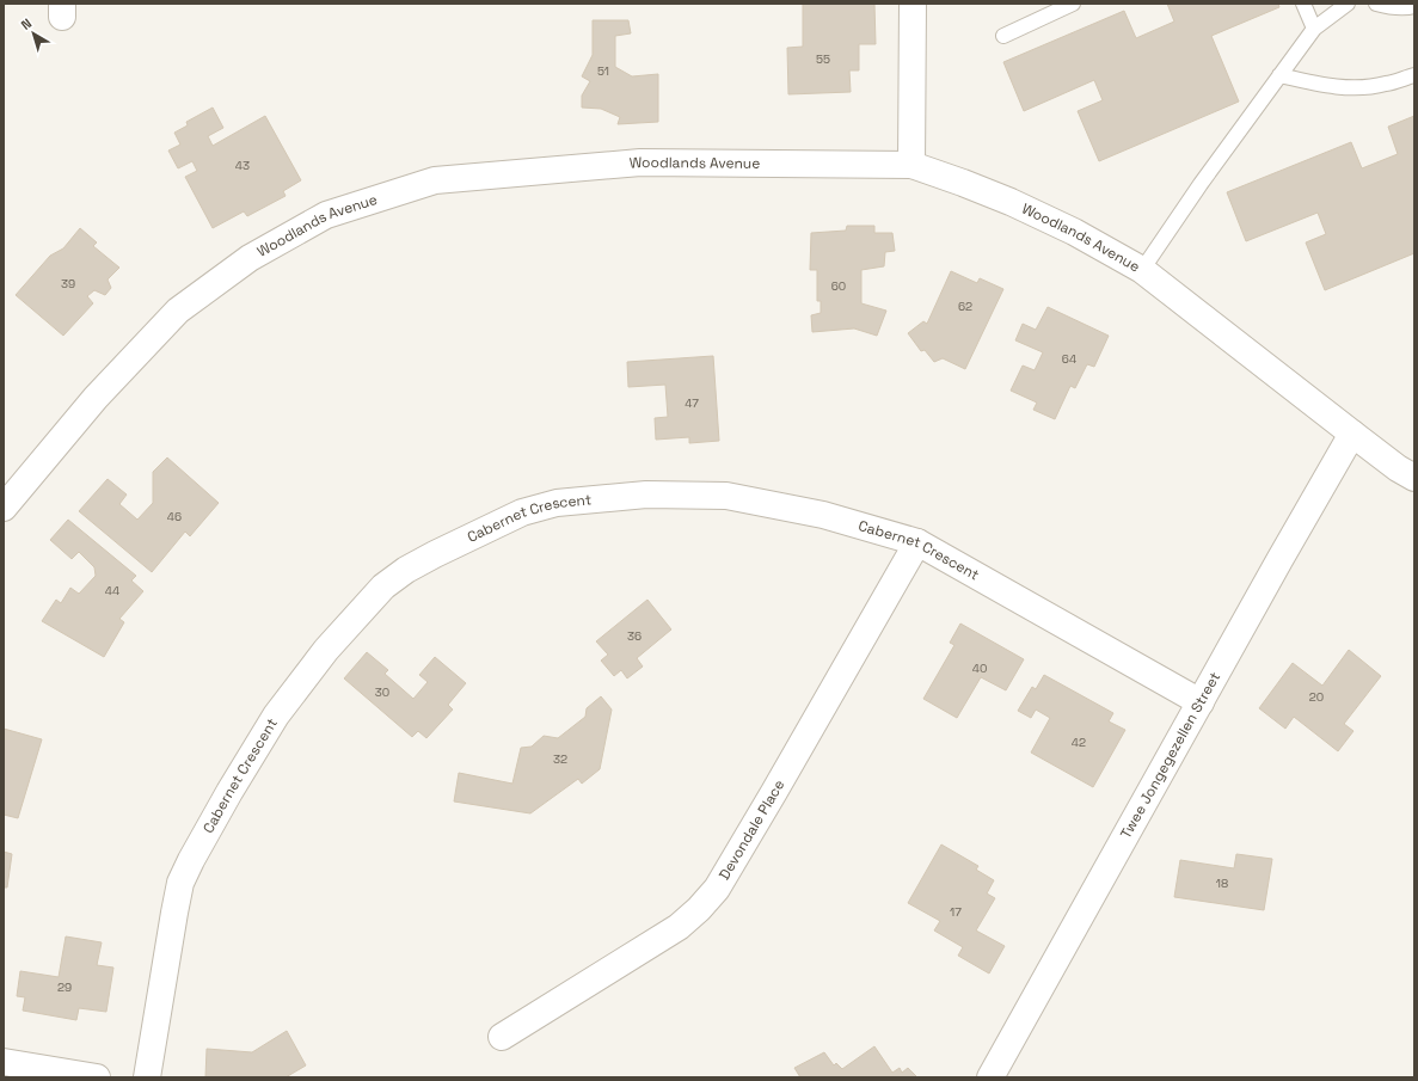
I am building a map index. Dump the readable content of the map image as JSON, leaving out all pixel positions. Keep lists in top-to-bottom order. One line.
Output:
{"streets":{"street":["Woodlands Avenue","Cabernet Crescent","Twee Jongegezellen Street","Devondale Place"]},"crossings":[["Woodlands Avenue","Twee Jongegezellen Street"],["Cabernet Crescent","Twee Jongegezellen Street"],["Cabernet Crescent","Devondale Place"]],"house_numbers":["55","51","43","39","60","62","64","47","46","44","36","40","30","20","42","32","18","17","29"],"north":"top left"}
